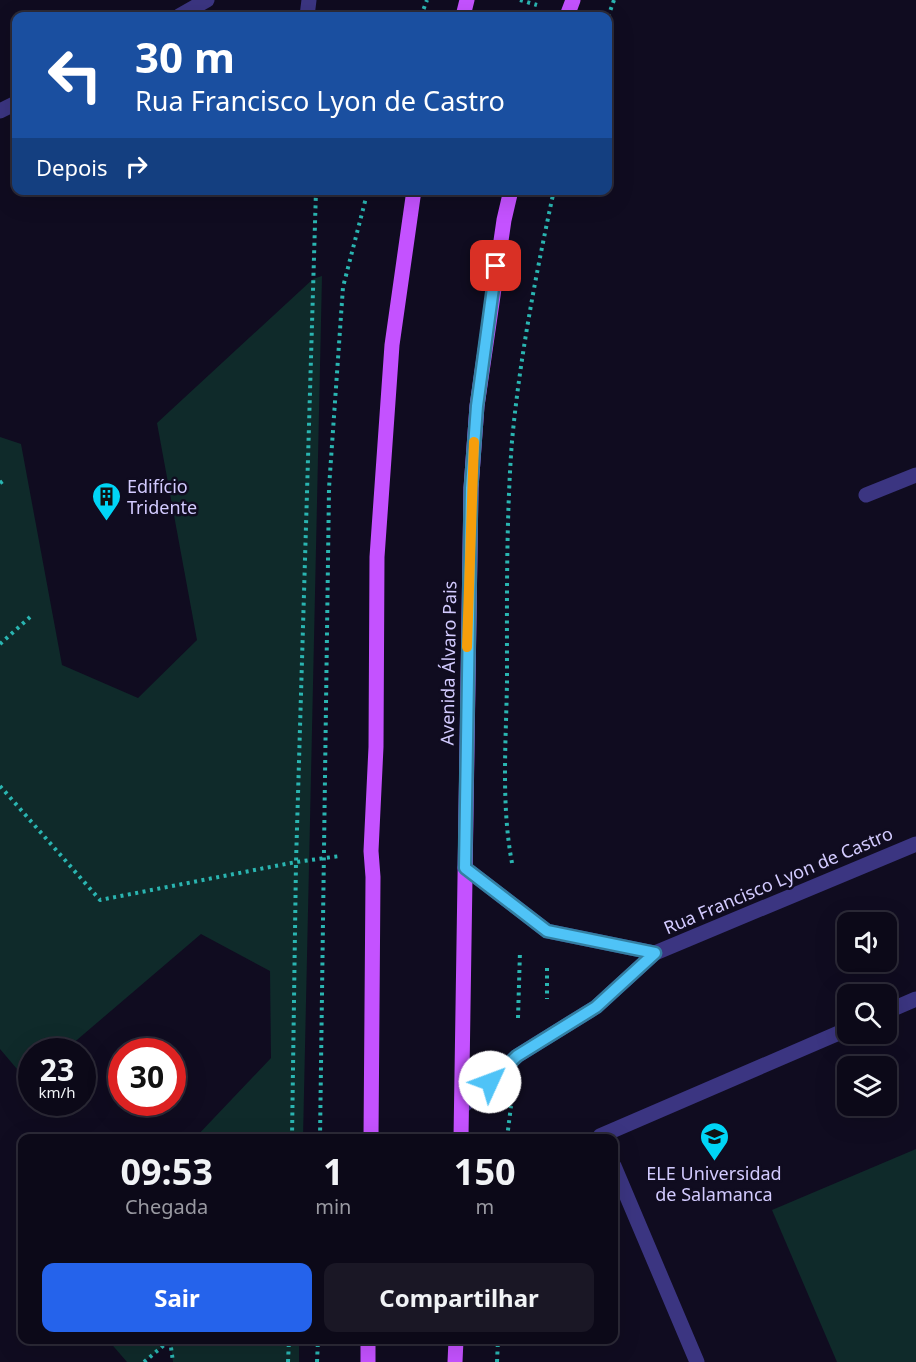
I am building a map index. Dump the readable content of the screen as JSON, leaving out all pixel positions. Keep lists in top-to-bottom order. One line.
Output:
{"streets":{"main road":["Avenida Álvaro Pais"],"street":["Rua Francisco Lyon de Castro"]},"crossings":[["Avenida Álvaro Pais","Rua Francisco Lyon de Castro"]],"places":{"building":["Edifício Tridente"],"school or university":["ELE Universidad de Salamanca"]},"page":{"turn":["30 m","Rua Francisco Lyon de Castro"],"then":"Depois","speed":"23 km/h","limit":"30","eta":["09:53","Chegada","1","min","150","m"],"buttons":["Sair","Compartilhar"]}}
